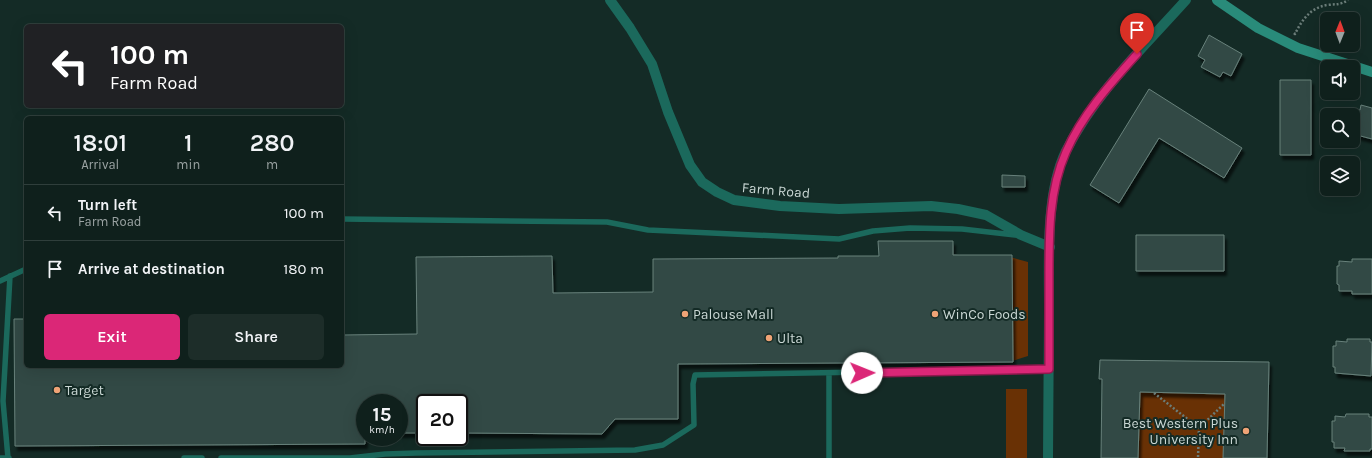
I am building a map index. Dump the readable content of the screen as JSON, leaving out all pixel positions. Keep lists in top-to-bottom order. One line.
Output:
{"streets":{"street":["Farm Road"]},"places":["Palouse Mall","WinCo Foods","Ulta","Target","Best Western Plus University Inn"],"north":"top","page":{"turn":["100 m","Farm Road"],"eta":["18:01","Arrival","1","min","280","m"],"list":[{"name":"Turn left","note":"Farm Road","value":"100 m"},{"name":"Arrive at destination","value":"180 m"}],"buttons":["Exit","Share"],"speed":"15 km/h","limit":"20"}}
